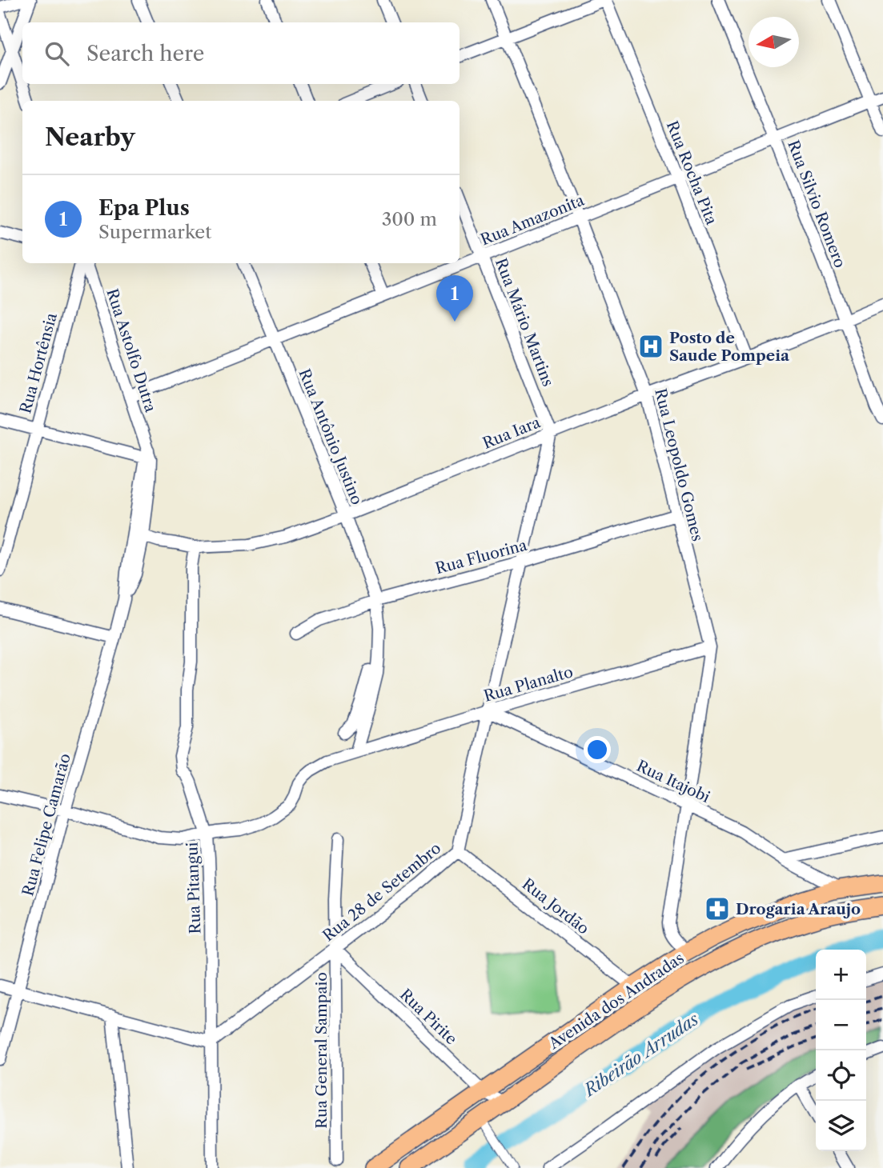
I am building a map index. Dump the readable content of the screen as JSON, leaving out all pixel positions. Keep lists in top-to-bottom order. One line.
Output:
{"streets":{"main road":["Avenida dos Andradas"],"street":["Rua Rocha Pita","Rua Silvio Romero","Rua Amazonita","Rua Mário Martins","Rua Astolfo Dutra","Rua Hortênsia","Rua Iara","Rua Antônio Justino","Rua Leopoldo Gomes","Rua Fluorina","Rua Planalto","Rua Itajobi","Rua Felipe Camarão","Rua Pitangui","Rua 28 de Setembro","Rua Jordão","Rua Pirite","Rua General Sampaio"]},"crossings":[["Rua Rocha Pita","Rua Amazonita"],["Rua Rocha Pita","Rua Iara"],["Rua Silvio Romero","Rua Amazonita"],["Rua Silvio Romero","Rua Iara"],["Rua Amazonita","Rua Mário Martins"],["Rua Amazonita","Rua Astolfo Dutra"],["Rua Amazonita","Rua Antônio Justino"],["Rua Amazonita","Rua Leopoldo Gomes"],["Rua Mário Martins","Rua Iara"],["Rua Mário Martins","Rua 28 de Setembro"],["Rua Astolfo Dutra","Rua Felipe Camarão"],["Rua Iara","Rua Antônio Justino"],["Rua Iara","Rua Leopoldo Gomes"],["Rua Iara","Rua Felipe Camarão"],["Rua Iara","Rua Pitangui"],["Rua Iara","Rua 28 de Setembro"],["Rua Antônio Justino","Rua Fluorina"],["Rua Antônio Justino","Rua Planalto"],["Rua Leopoldo Gomes","Rua Fluorina"],["Rua Leopoldo Gomes","Rua Planalto"],["Rua Leopoldo Gomes","Rua Itajobi"],["Rua Leopoldo Gomes","Avenida dos Andradas"],["Rua Fluorina","Rua 28 de Setembro"],["Rua Planalto","Rua Itajobi"],["Rua Planalto","Rua 28 de Setembro"],["Rua Itajobi","Rua 28 de Setembro"],["Rua Itajobi","Avenida dos Andradas"],["Rua Pitangui","Rua 28 de Setembro"],["Rua 28 de Setembro","Rua Jordão"],["Rua 28 de Setembro","Rua Pirite"],["Rua 28 de Setembro","Rua General Sampaio"],["Rua Jordão","Avenida dos Andradas"],["Avenida dos Andradas","Rua Pirite"],["Rua Pirite","Rua General Sampaio"]],"water":["Ribeirão Arrudas"],"places":{"hospital":["Posto de Saude Pompeia"],"pharmacy":["Drogaria Araujo"]},"north":"left","page":{"search":"Search here","heading":"Nearby","list":[{"mark":"1","name":"Epa Plus","note":"Supermarket","value":"300 m"}],"pins":"1","map_buttons":["+","−"]}}
